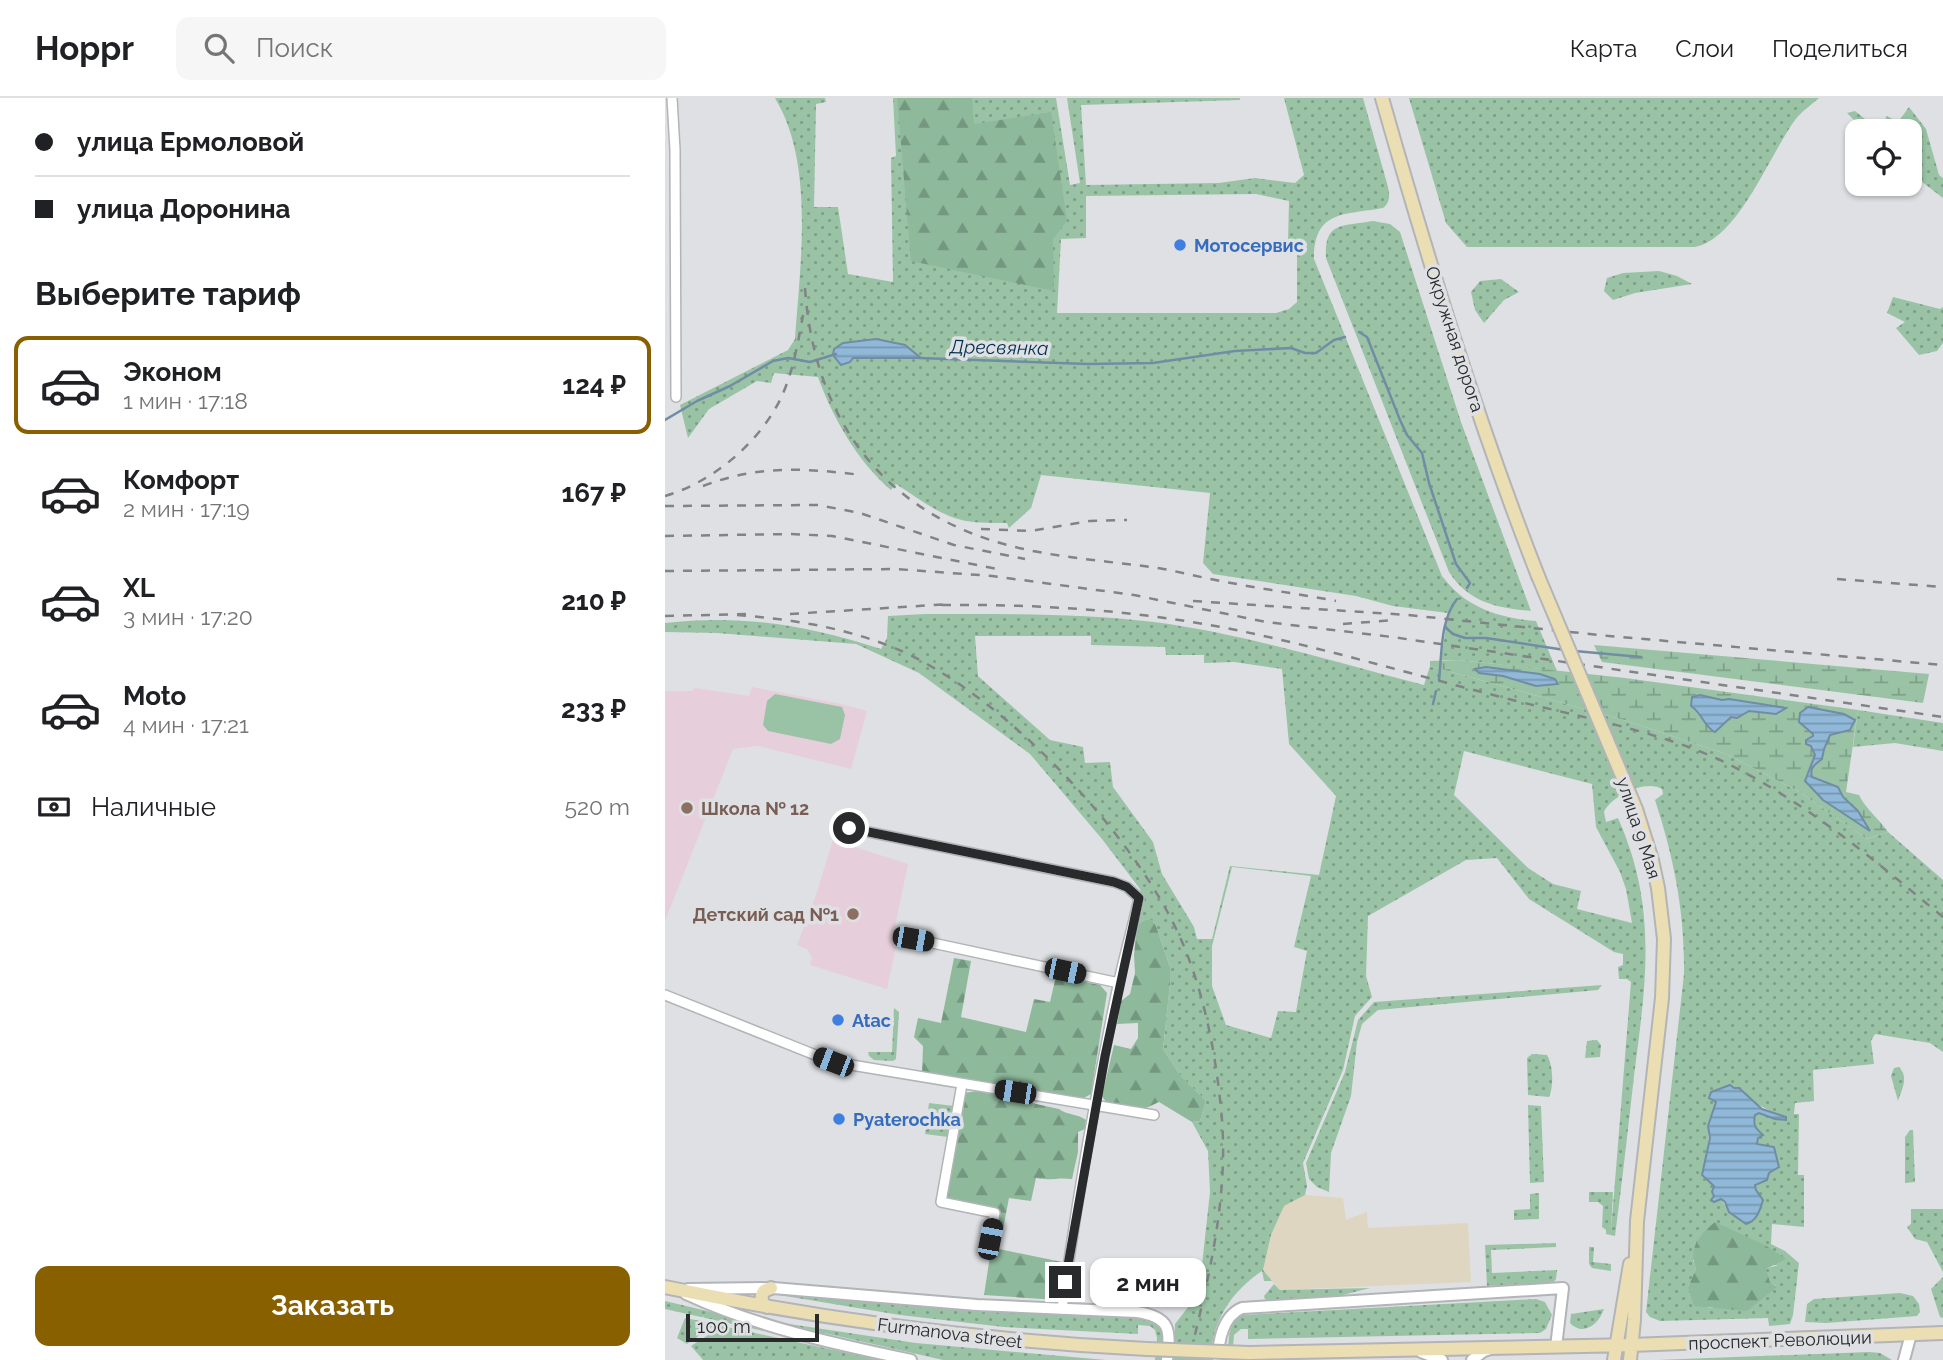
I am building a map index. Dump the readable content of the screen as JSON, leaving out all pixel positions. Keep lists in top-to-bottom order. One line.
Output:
{"streets":{"main road":["Окружная дорога","улица 9 Мая","Furmanova street","проспект Революции"]},"crossings":[["Окружная дорога","улица 9 Мая"],["улица 9 Мая","Furmanova street"],["улица 9 Мая","проспект Революции"],["Furmanova street","проспект Революции"]],"water":["Дресвянка"],"places":["Мотосервис","Школа № 12","Детский сад №1","Atac","Pyaterochka"],"scale_bar":"100 m","page":{"header":"Hoppr","search":"Поиск","nav":["Карта","Слои","Поделиться"],"banner":["улица Ермоловой","улица Доронина"],"heading":"Выберите тариф","list":[{"name":"Эконом","note":"1 мин · 17:18","value":"124 ₽"},{"name":"Комфорт","note":"2 мин · 17:19","value":"167 ₽"},{"name":"XL","note":"3 мин · 17:20","value":"210 ₽"},{"name":"Moto","note":"4 мин · 17:21","value":"233 ₽"}],"pay":["Наличные","520 m"],"buttons":"Заказать","bubble":"2 мин","scale":"100 m"}}
